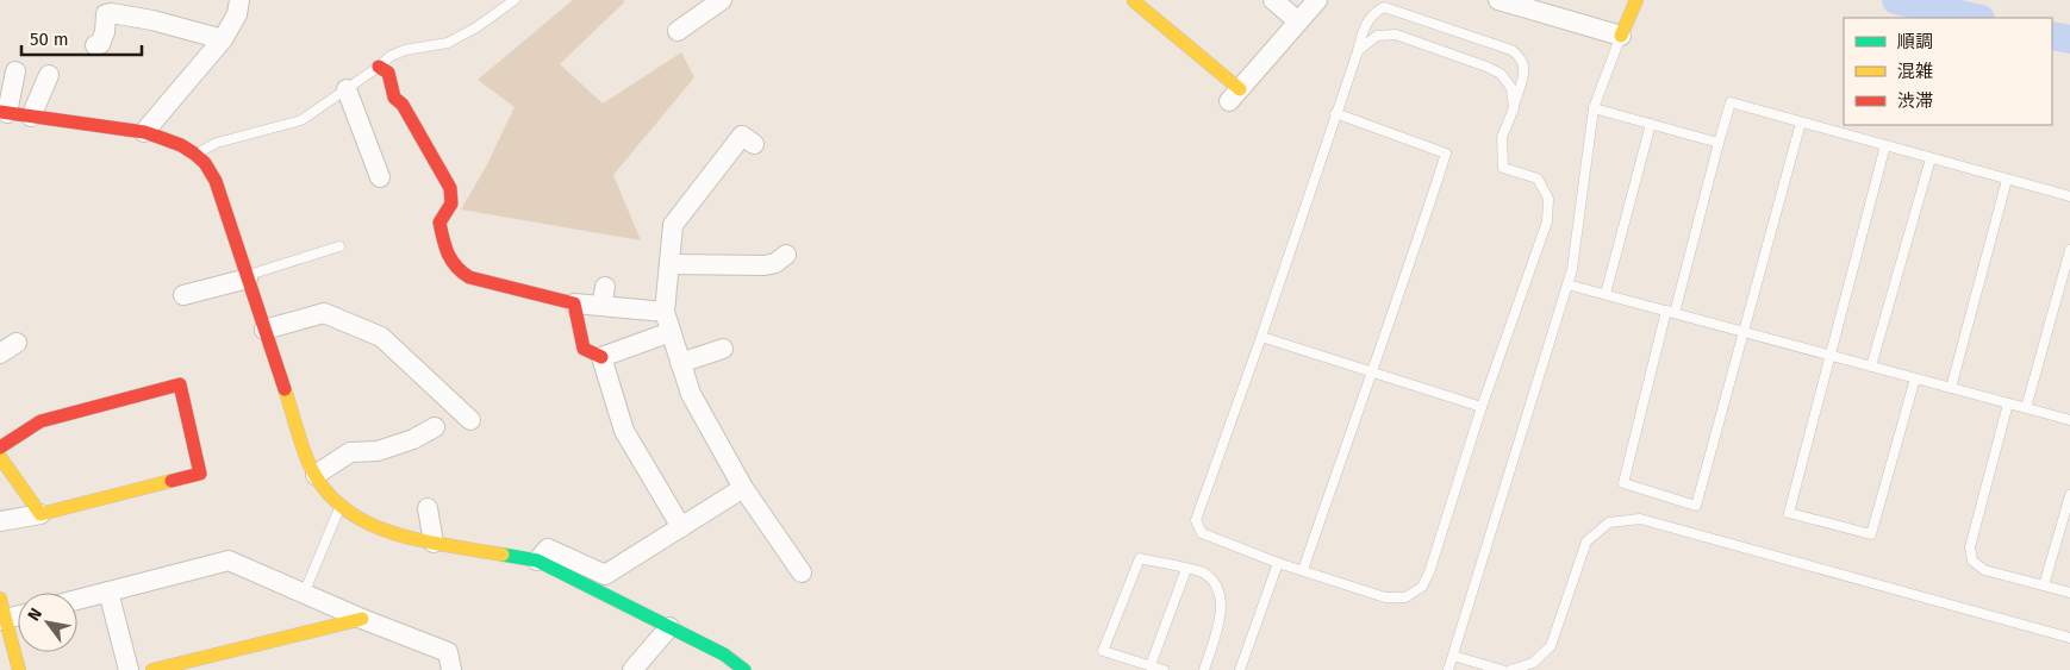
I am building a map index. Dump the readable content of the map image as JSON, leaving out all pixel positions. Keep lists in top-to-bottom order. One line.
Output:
{"legend":["順調","混雑","渋滞"],"scale_bar":"50 m","north":"top left"}
